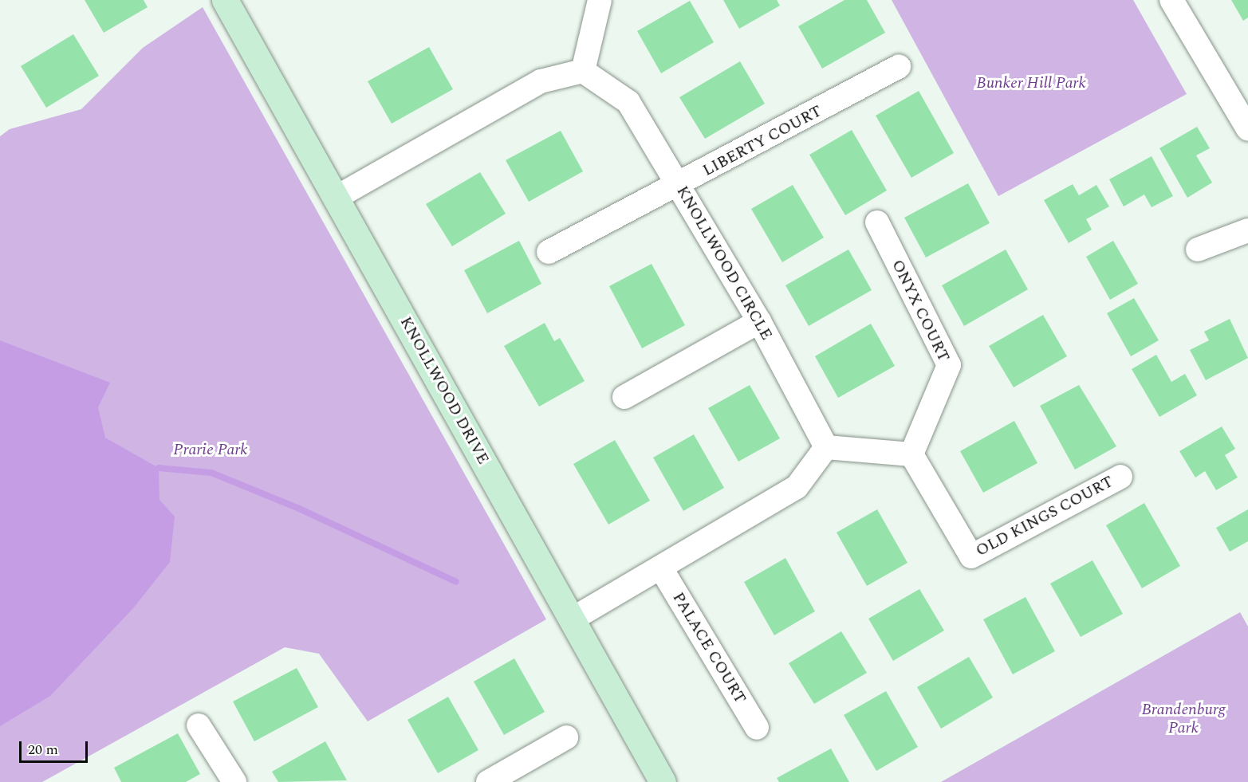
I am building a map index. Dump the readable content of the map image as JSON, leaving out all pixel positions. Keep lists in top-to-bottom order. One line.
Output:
{"streets":{"street":["LIBERTY COURT","KNOLLWOOD CIRCLE","ONYX COURT","KNOLLWOOD DRIVE","OLD KINGS COURT","PALACE COURT"]},"crossings":[["LIBERTY COURT","KNOLLWOOD CIRCLE"],["ONYX COURT","OLD KINGS COURT"]],"parks":["Bunker Hill Park","Prarie Park","Brandenburg Park"],"scale_bar":"20 m"}
